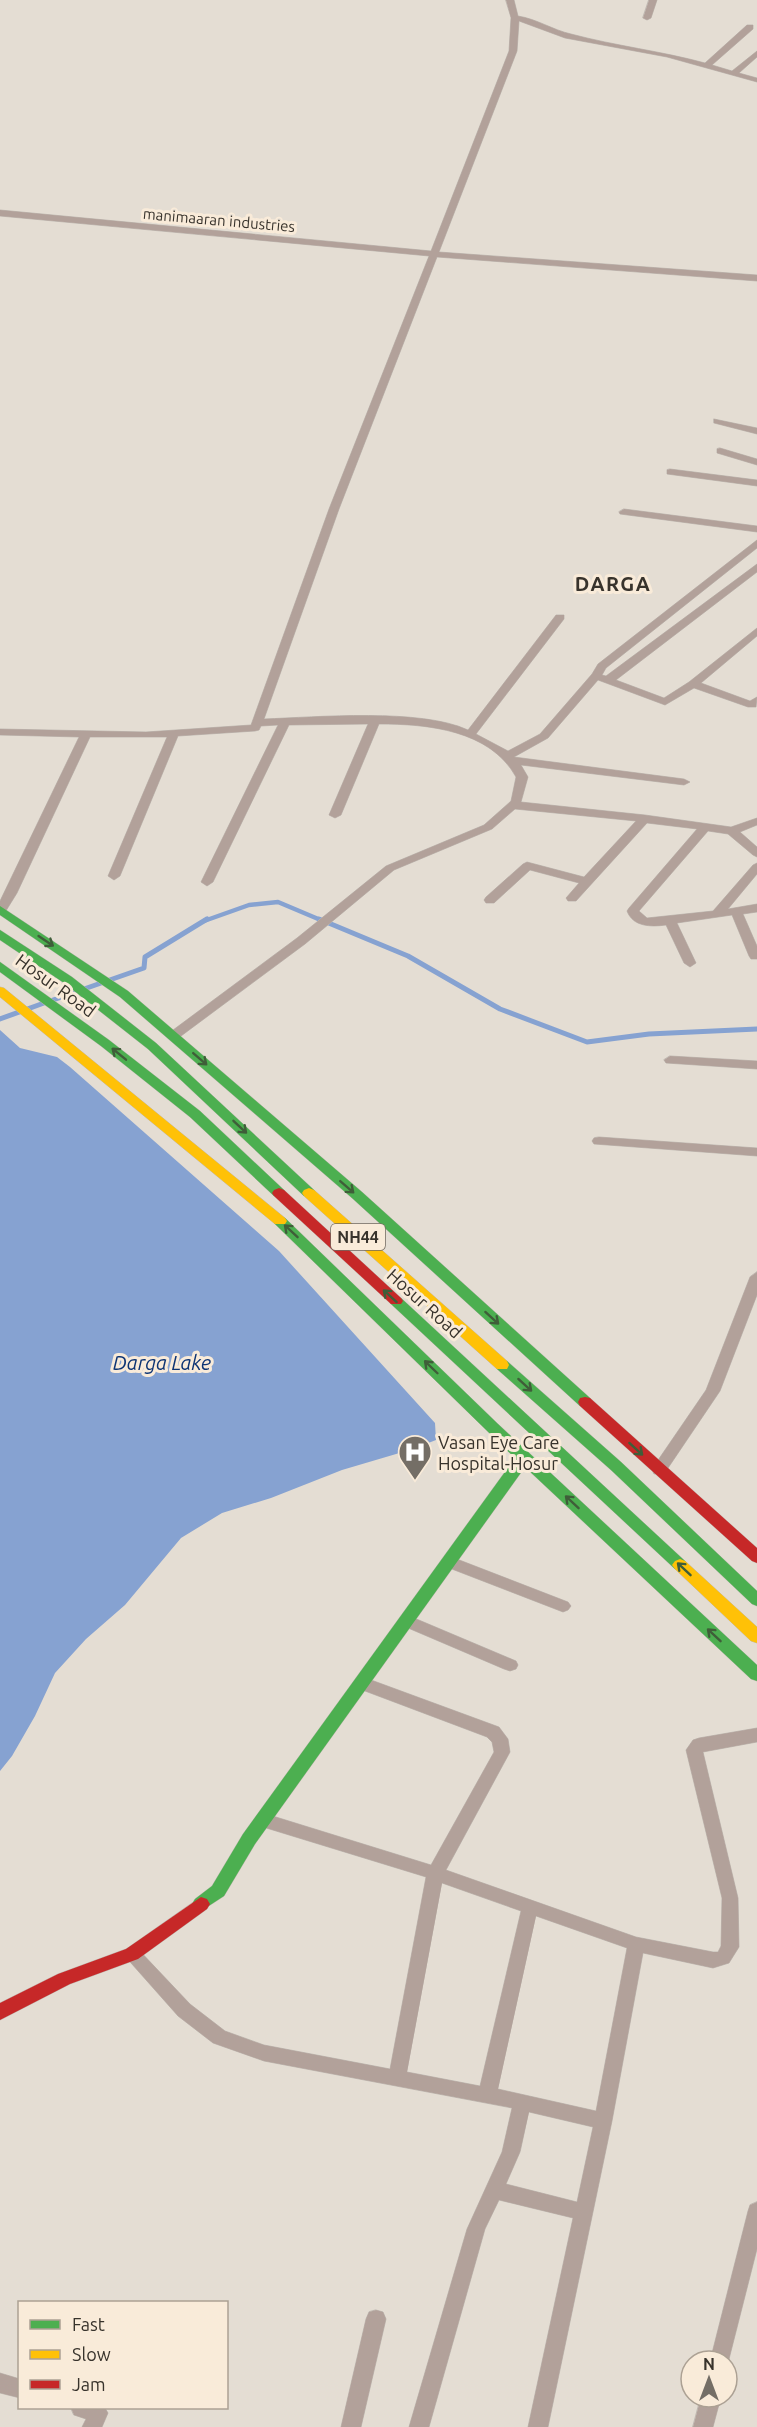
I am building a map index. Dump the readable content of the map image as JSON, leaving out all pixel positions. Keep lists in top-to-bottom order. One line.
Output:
{"streets":{"main road":["Hosur Road","NH44"],"street":["manimaaran industries"]},"districts":["DARGA"],"water":["Darga Lake"],"places":{"hospital":["Vasan Eye Care Hospital-Hosur"]},"legend":["Fast","Slow","Jam"],"north":"top"}
